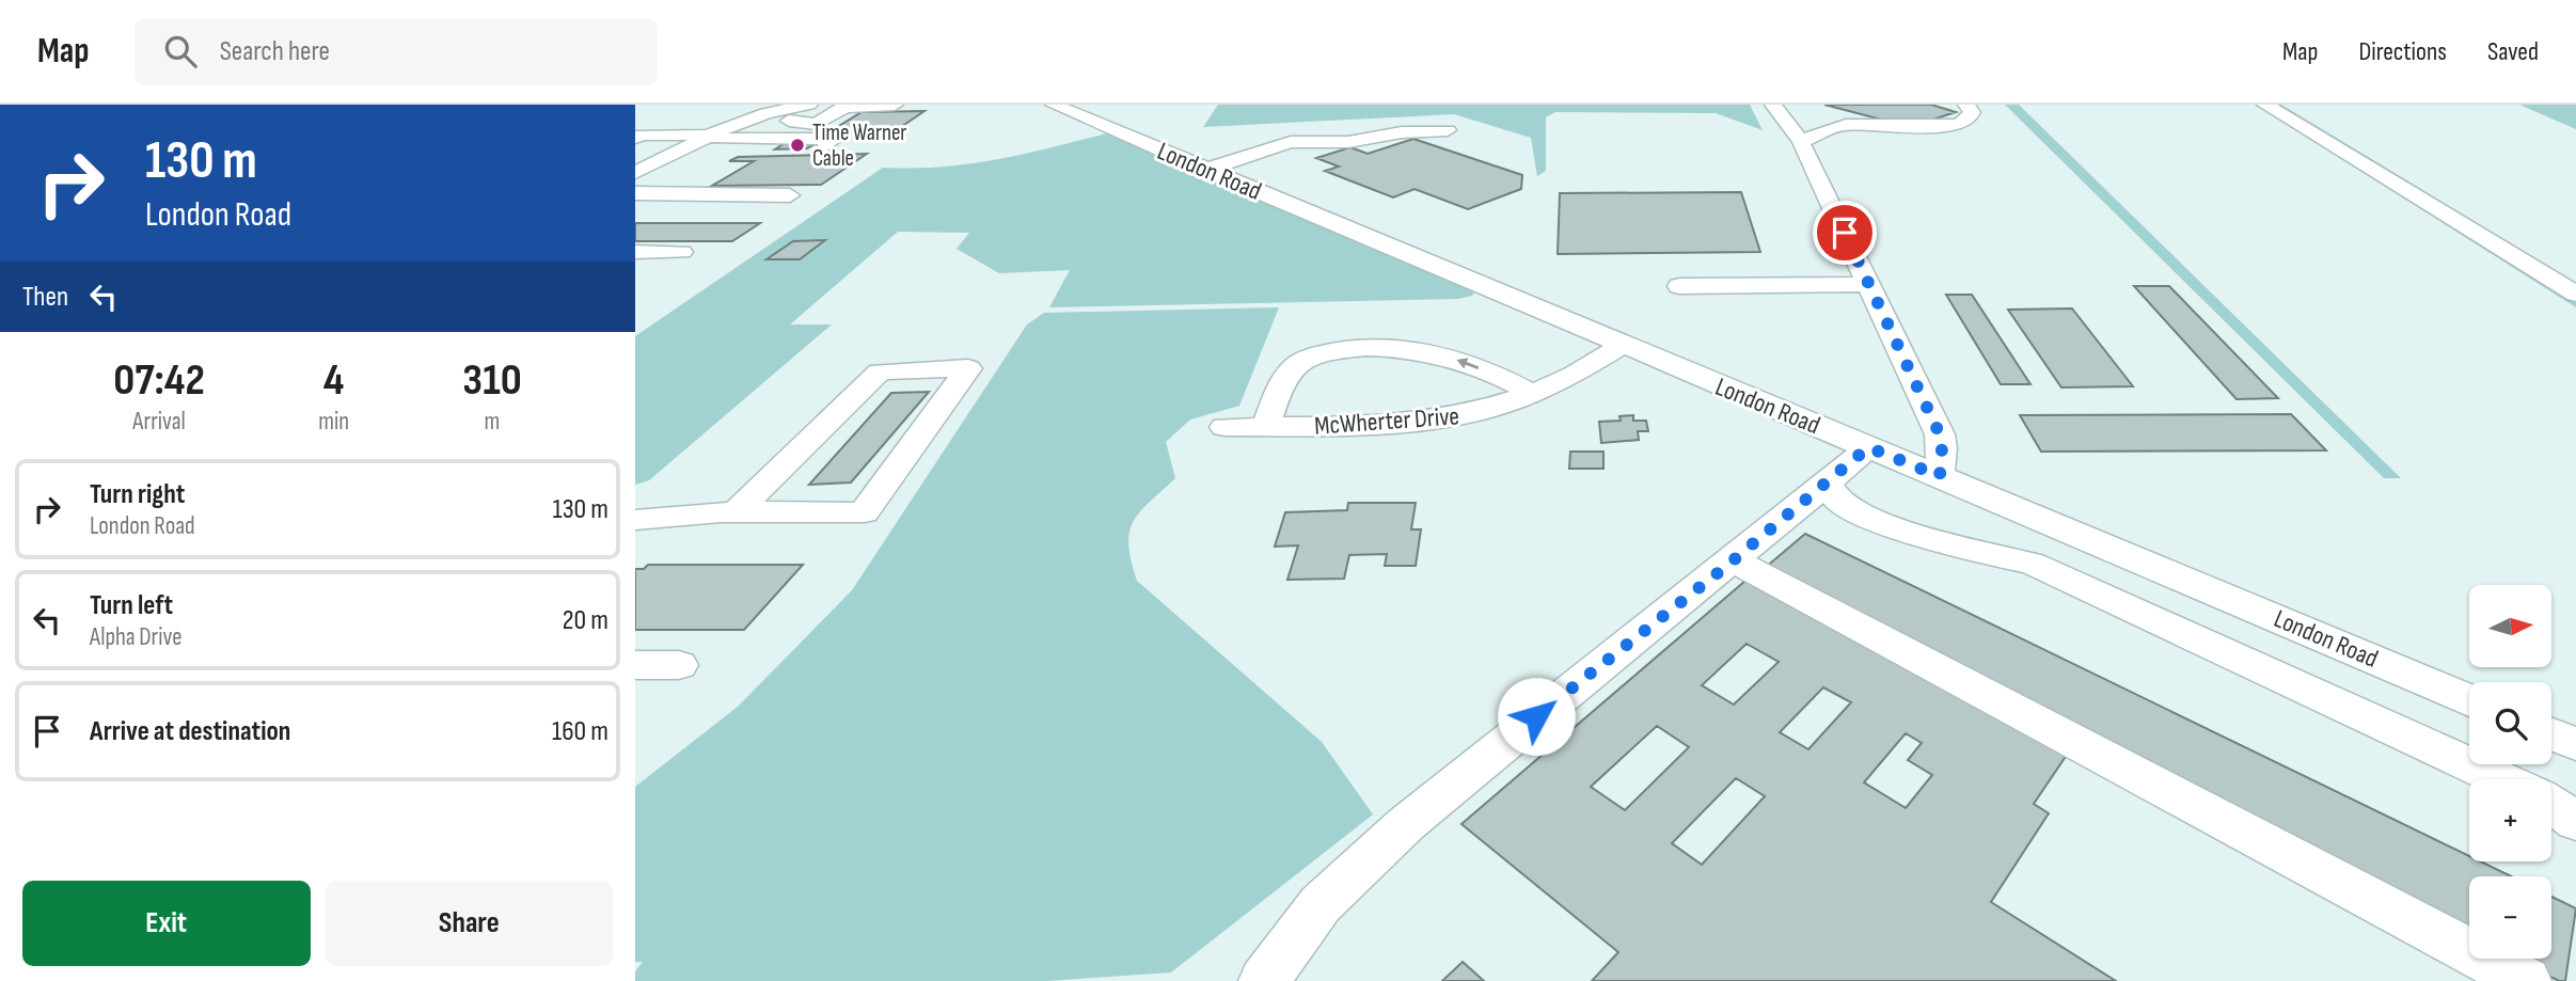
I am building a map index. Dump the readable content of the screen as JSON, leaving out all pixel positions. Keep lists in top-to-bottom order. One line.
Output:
{"streets":{"street":["London Road","McWherter Drive"]},"crossings":[["London Road","McWherter Drive"]],"places":["Time Warner Cable"],"north":"right","page":{"header":"Map","search":"Search here","nav":["Map","Directions","Saved"],"turn":["130 m","London Road"],"then":"Then","eta":["07:42","Arrival","4","min","310","m"],"list":[{"name":"Turn right","note":"London Road","value":"130 m"},{"name":"Turn left","note":"Alpha Drive","value":"20 m"},{"name":"Arrive at destination","value":"160 m"}],"map_buttons":["+","−"],"buttons":["Exit","Share"]}}
